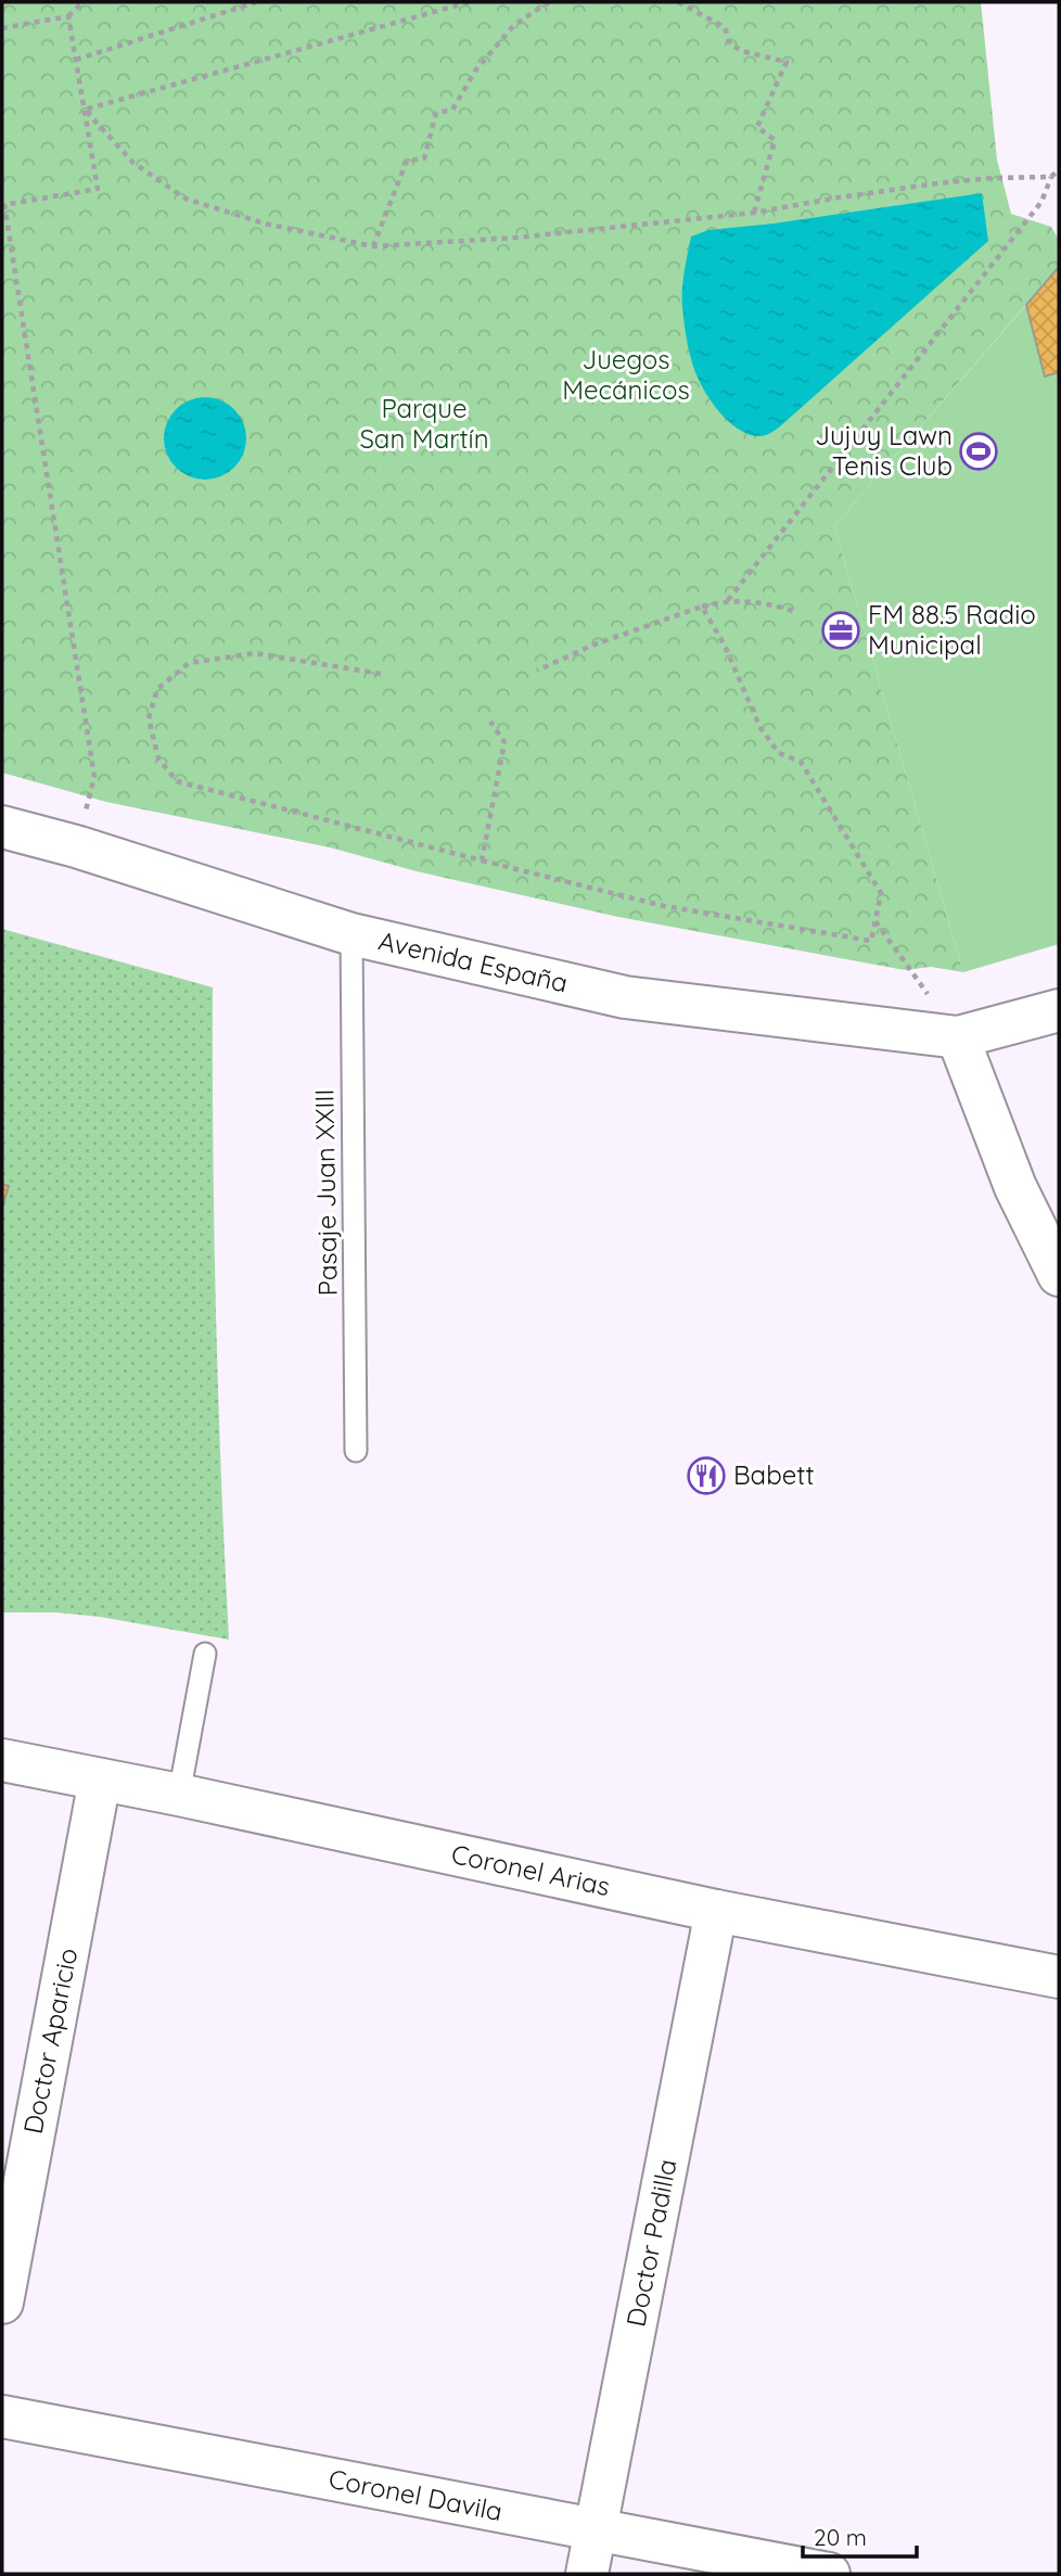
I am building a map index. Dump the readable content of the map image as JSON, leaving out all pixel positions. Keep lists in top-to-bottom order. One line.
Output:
{"streets":{"street":["Avenida España","Coronel Arias","Doctor Aparicio","Doctor Padilla","Coronel Davila"],"lane":["Pasaje Juan XXIII"]},"crossings":[["Avenida España","Pasaje Juan XXIII"],["Coronel Arias","Doctor Aparicio"],["Coronel Arias","Doctor Padilla"],["Doctor Padilla","Coronel Davila"]],"parks":["Juegos Mecánicos","Parque San Martín"],"places":{"sports":["Jujuy Lawn Tenis Club"],"office":["FM 88.5 Radio Municipal"],"restaurant":["Babett"]},"scale_bar":"20 m"}
